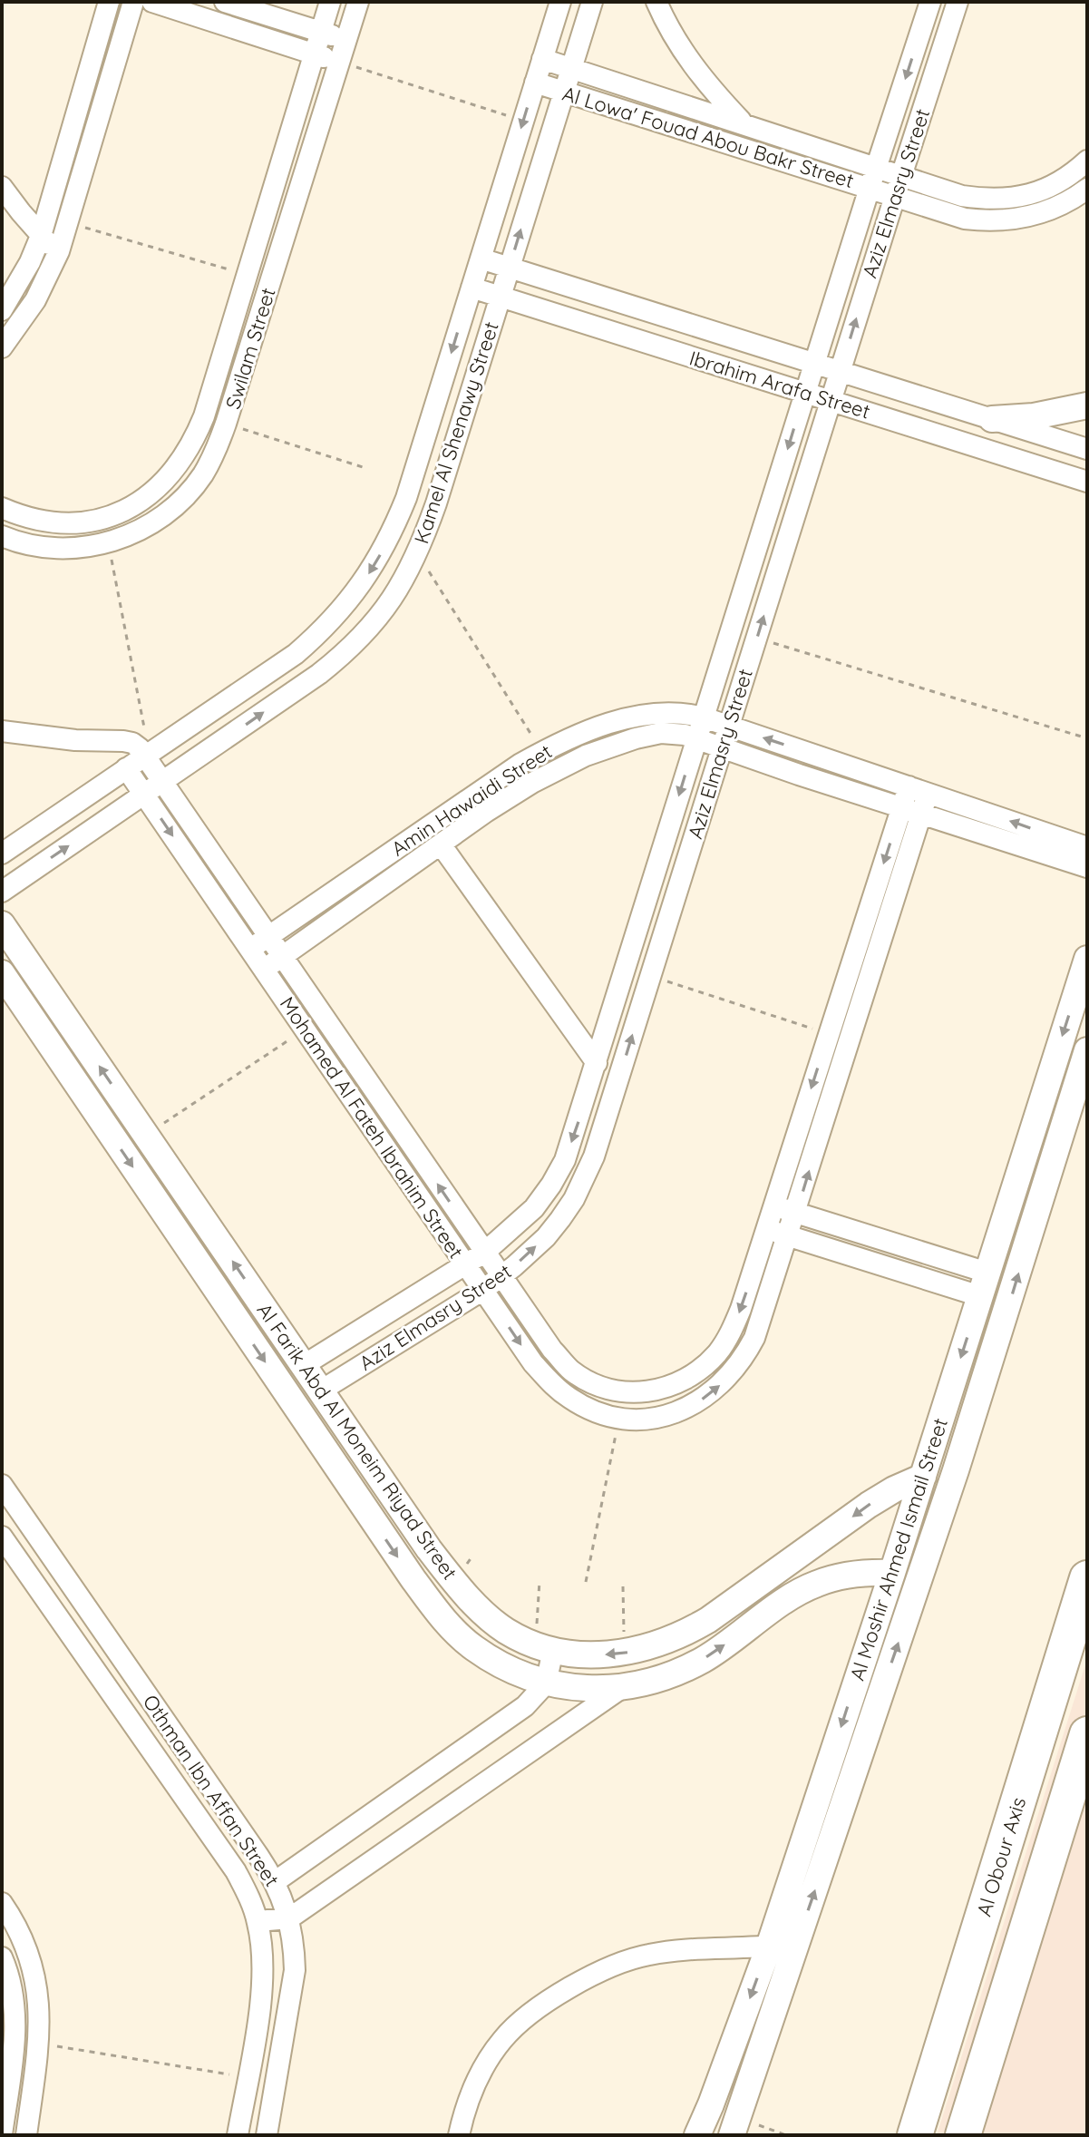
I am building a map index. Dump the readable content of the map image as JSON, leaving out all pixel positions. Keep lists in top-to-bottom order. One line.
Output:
{"streets":{"highway":["Al Obour Axis"],"street":["Al Lowa' Fouad Abou Bakr Street","Aziz Elmasry Street","Swilam Street","Ibrahim Arafa Street","Kamel Al Shenawy Street","Amin Hawaidi Street","Mohamed Al Fateh Ibrahim Street","Al Farik Abd Al Moneim Riyad Street","Al Moshir Ahmed Ismail Street","Othman Ibn Affan Street"]},"crossings":[["Al Lowa' Fouad Abou Bakr Street","Aziz Elmasry Street"],["Al Lowa' Fouad Abou Bakr Street","Kamel Al Shenawy Street"],["Aziz Elmasry Street","Ibrahim Arafa Street"],["Aziz Elmasry Street","Amin Hawaidi Street"],["Aziz Elmasry Street","Mohamed Al Fateh Ibrahim Street"],["Aziz Elmasry Street","Al Farik Abd Al Moneim Riyad Street"],["Ibrahim Arafa Street","Kamel Al Shenawy Street"],["Kamel Al Shenawy Street","Mohamed Al Fateh Ibrahim Street"],["Amin Hawaidi Street","Mohamed Al Fateh Ibrahim Street"],["Al Farik Abd Al Moneim Riyad Street","Al Moshir Ahmed Ismail Street"]]}
